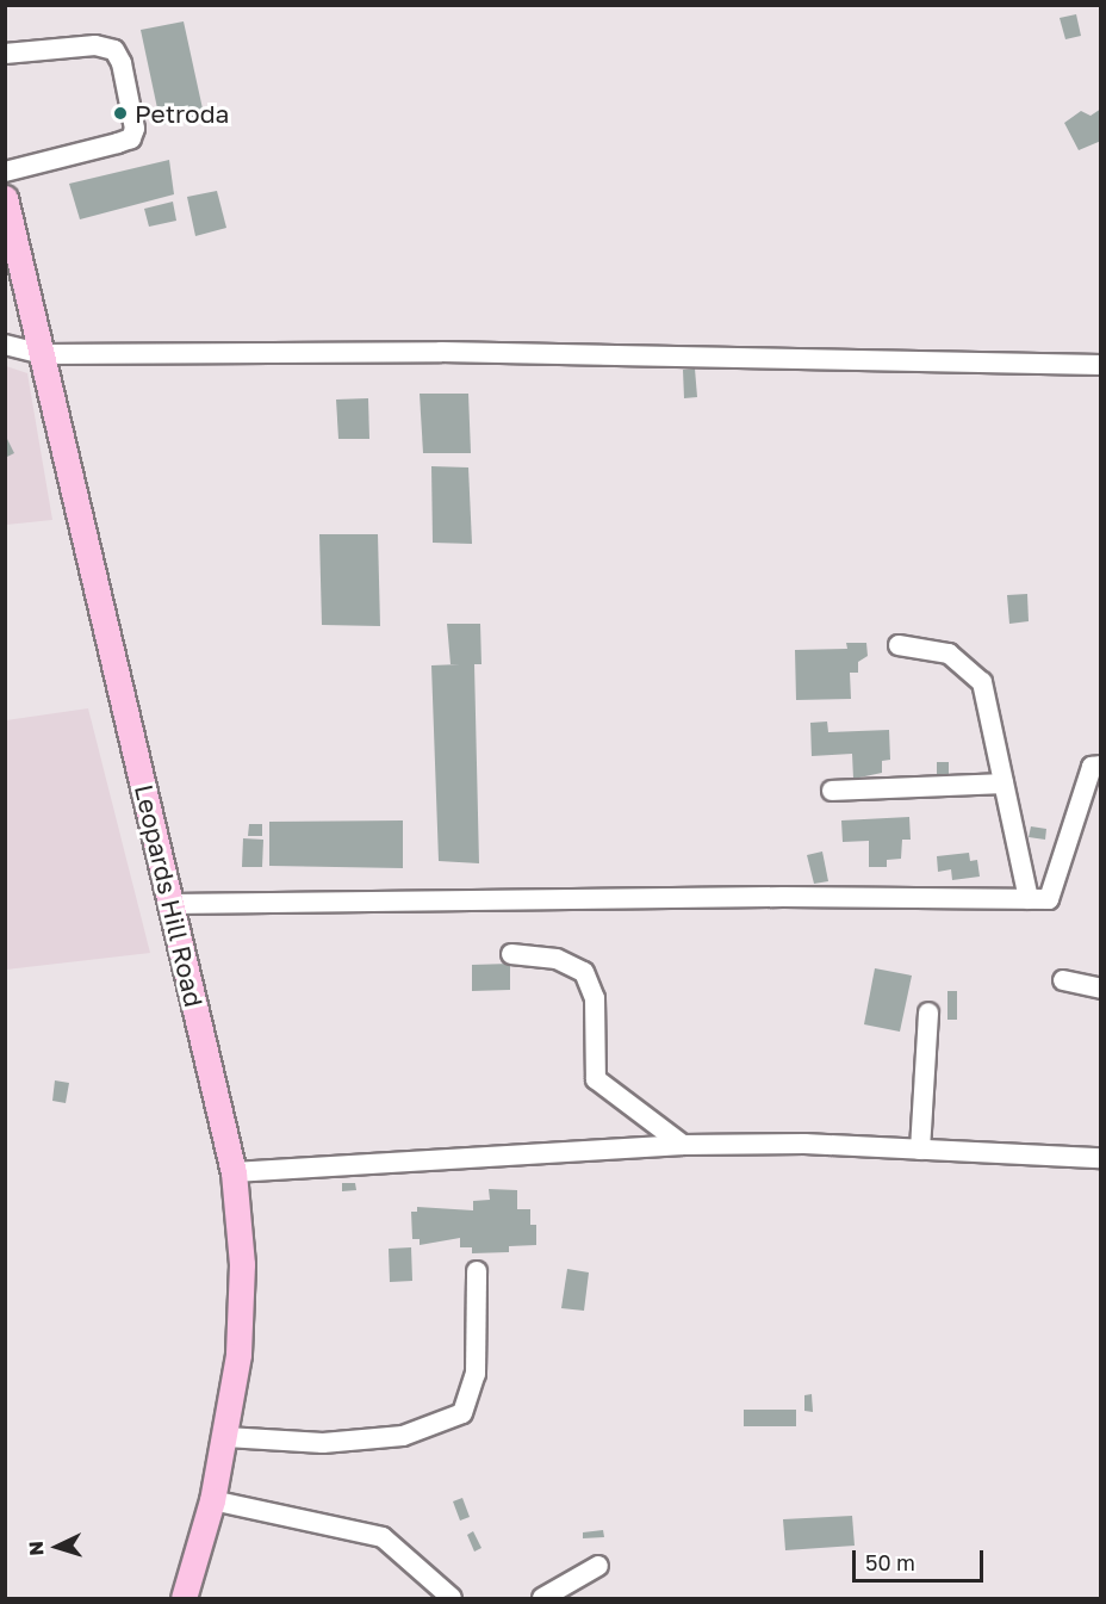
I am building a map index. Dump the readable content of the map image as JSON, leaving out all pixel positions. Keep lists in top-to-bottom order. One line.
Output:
{"streets":{"main road":["Leopards Hill Road"]},"places":["Petroda"],"scale_bar":"50 m","north":"left"}
